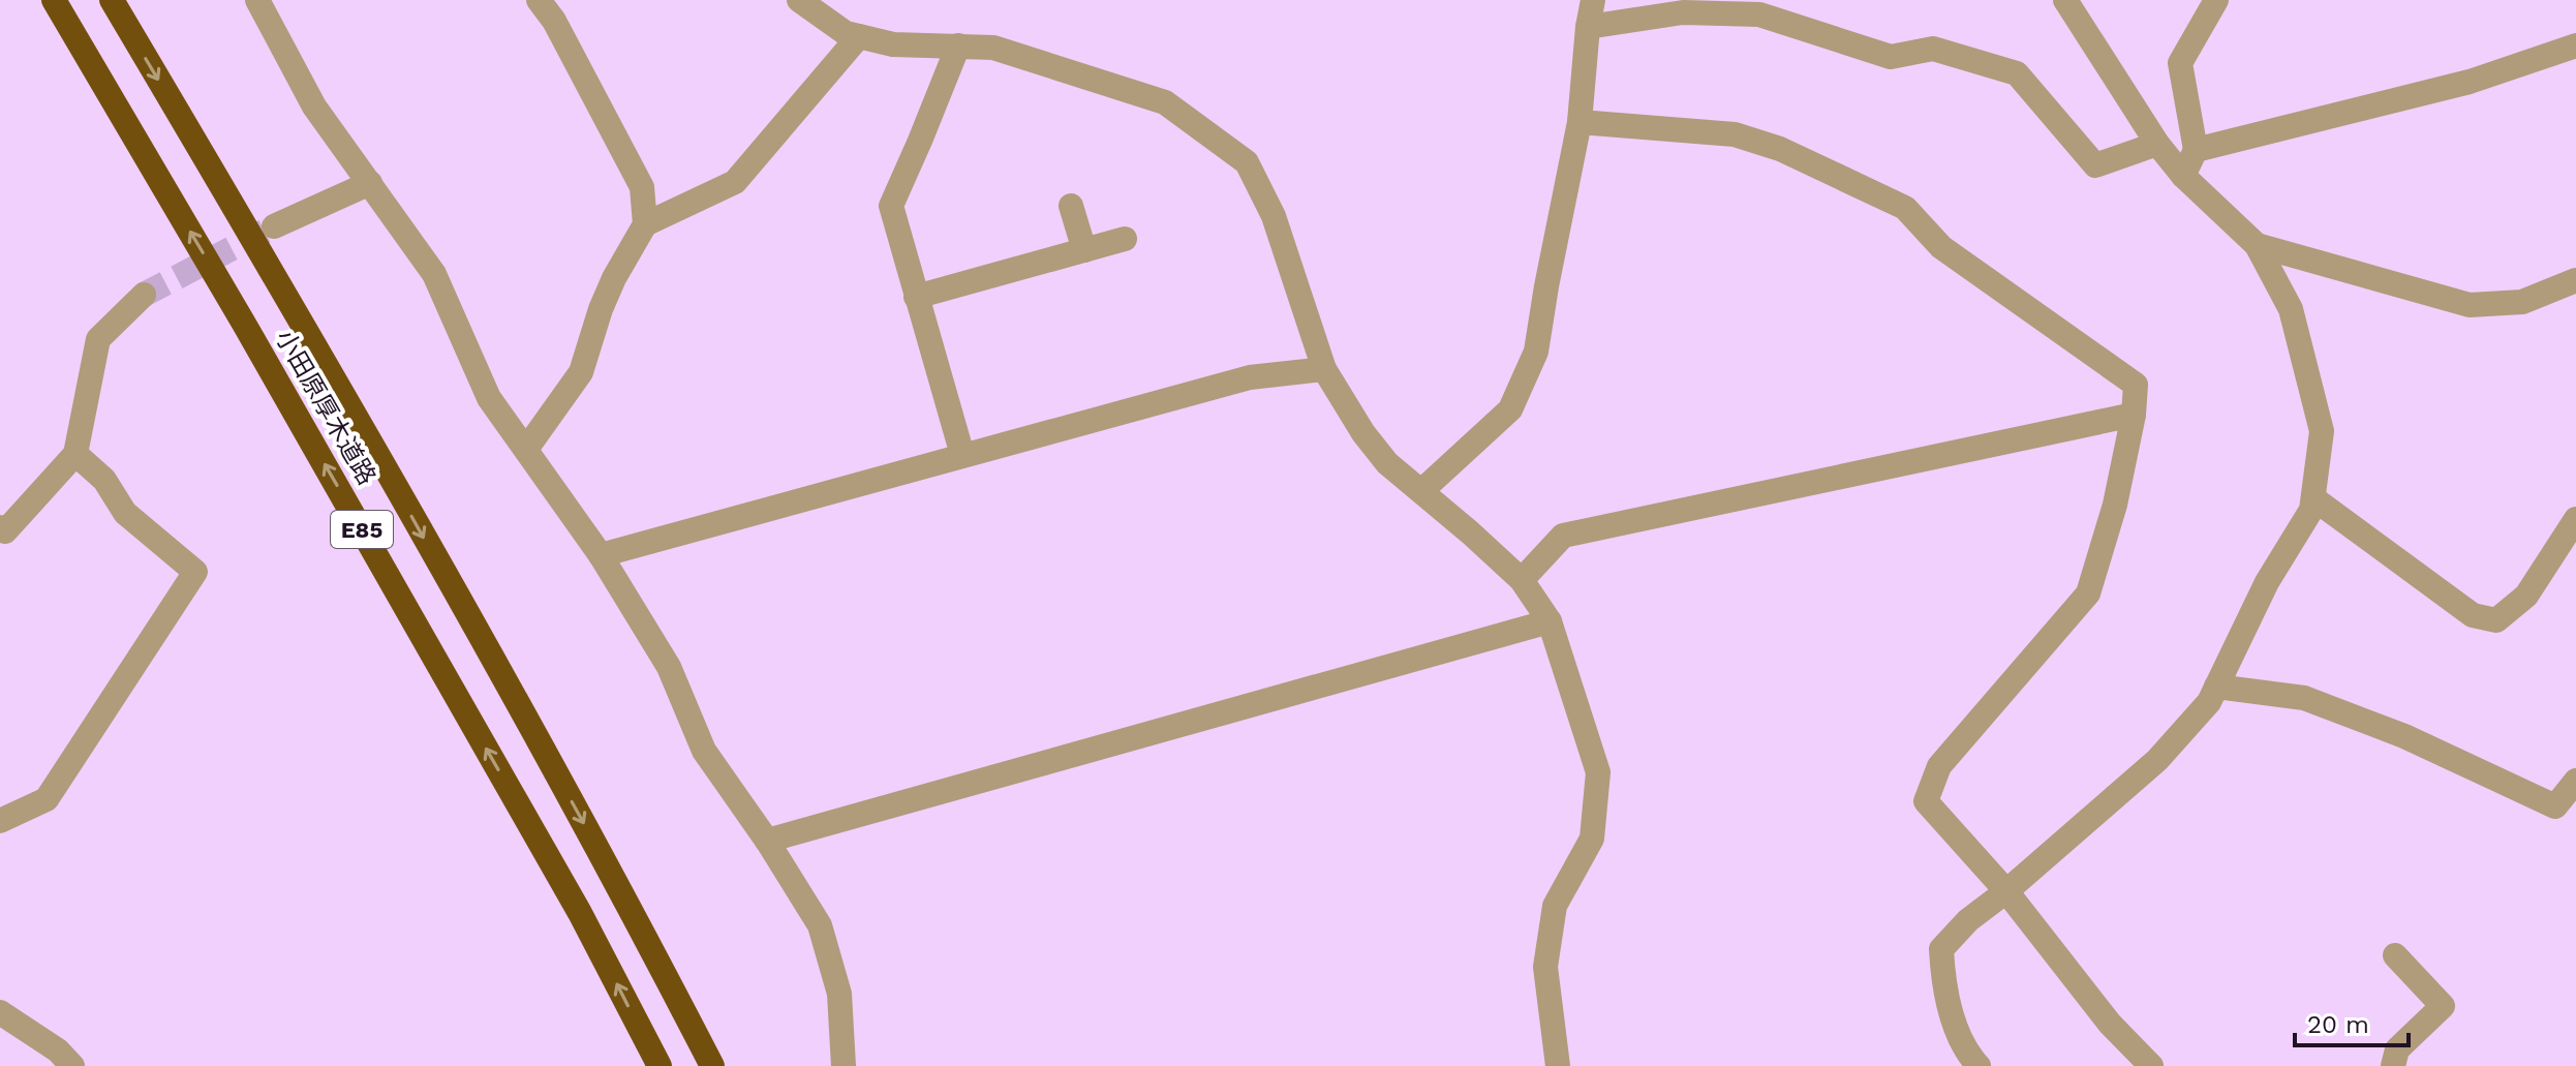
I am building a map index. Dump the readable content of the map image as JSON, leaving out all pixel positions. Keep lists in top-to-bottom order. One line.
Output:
{"streets":{"highway":["小田原厚木道路","E85"]},"scale_bar":"20 m"}
